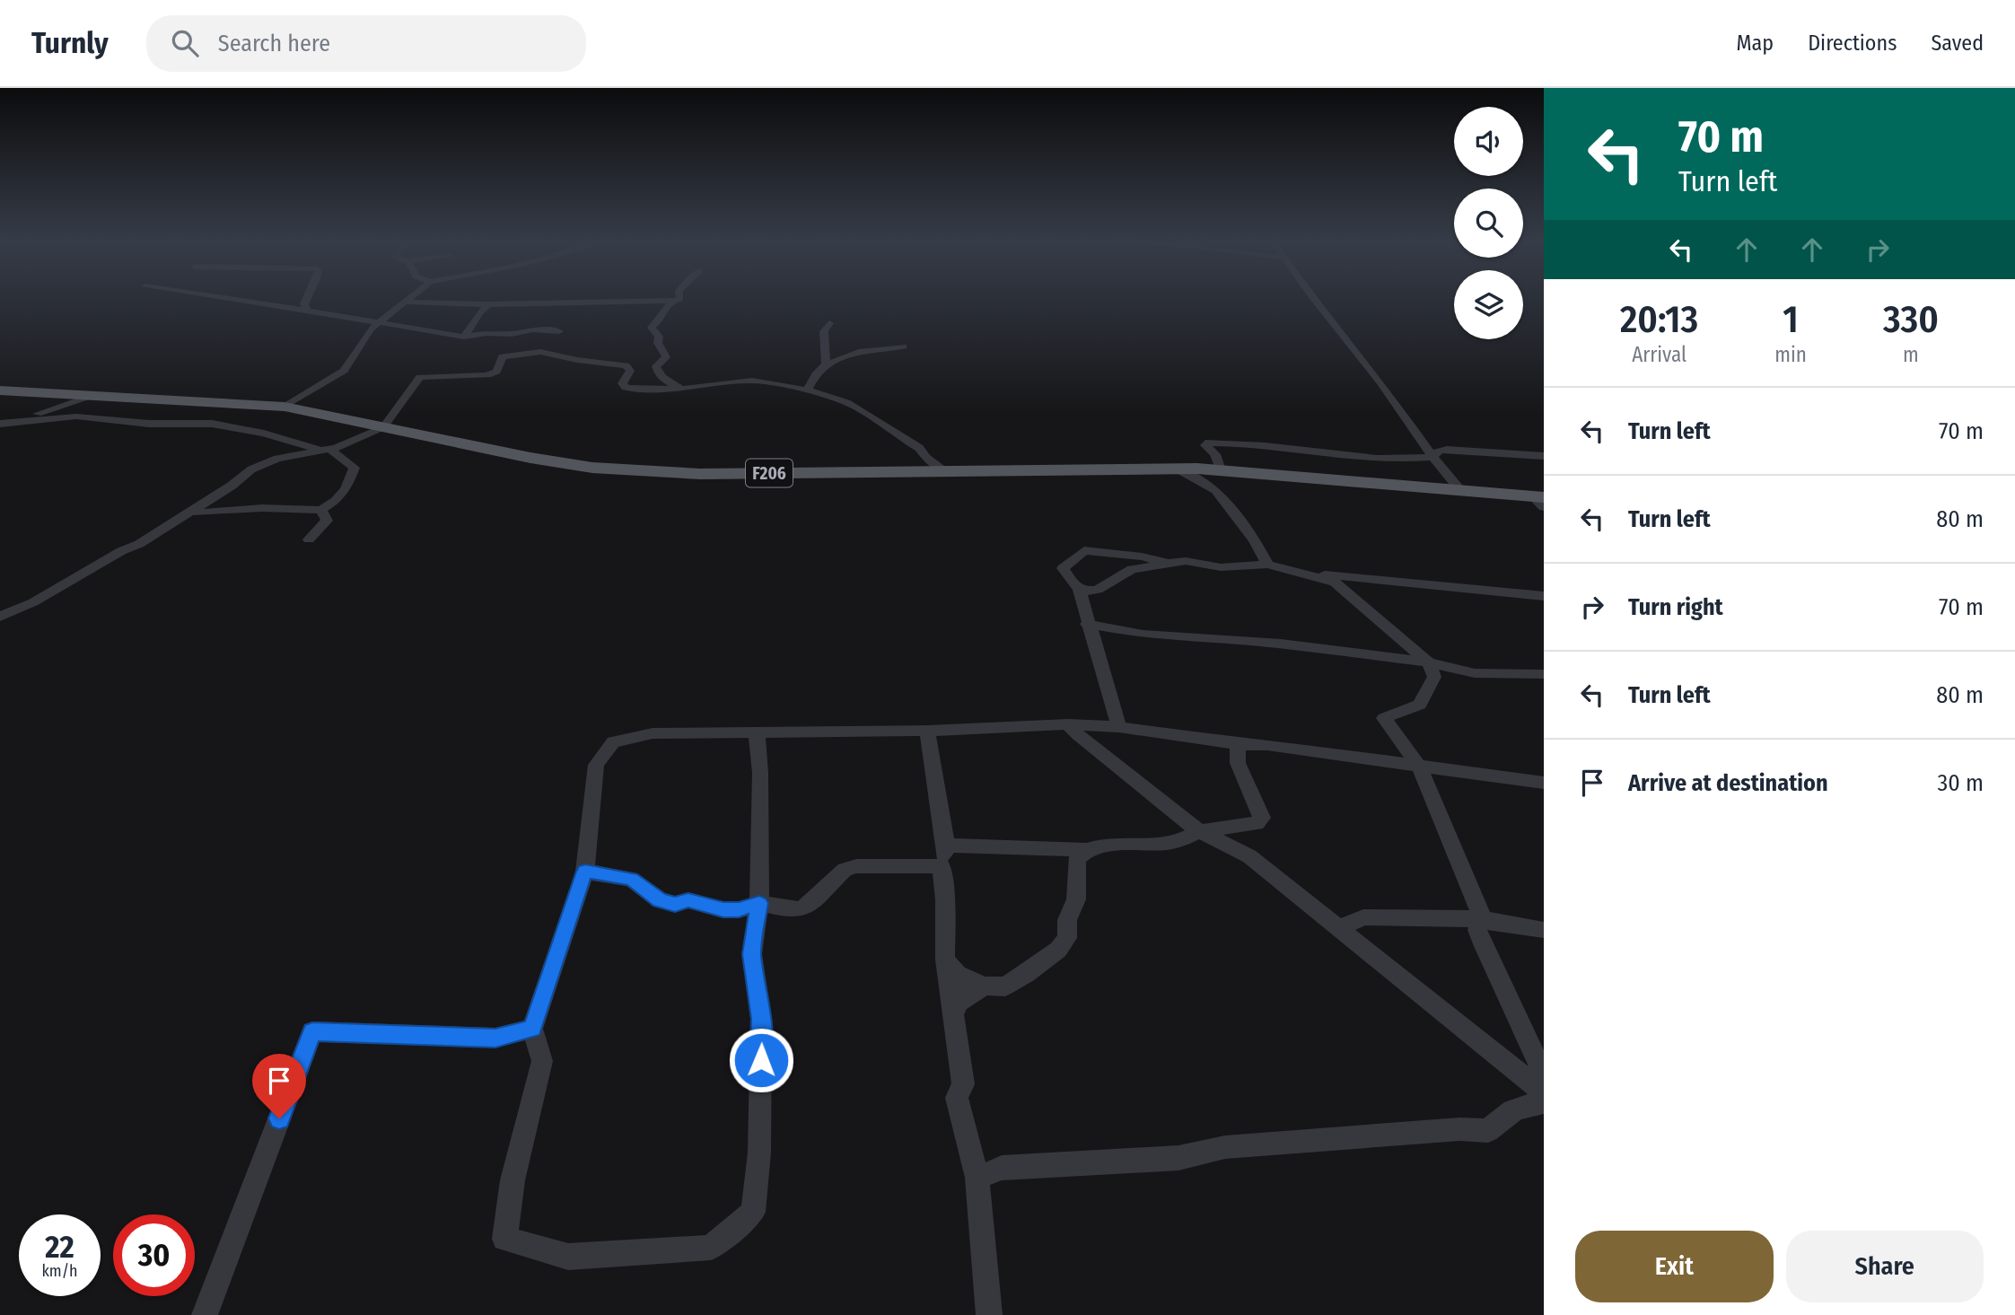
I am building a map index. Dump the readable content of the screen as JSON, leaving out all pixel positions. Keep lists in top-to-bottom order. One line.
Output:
{"streets":{"main road":["F206"]},"page":{"header":"Turnly","search":"Search here","nav":["Map","Directions","Saved"],"turn":["70 m","Turn left"],"eta":["20:13","Arrival","1","min","330","m"],"list":[{"name":"Turn left","value":"70 m"},{"name":"Turn left","value":"80 m"},{"name":"Turn right","value":"70 m"},{"name":"Turn left","value":"80 m"},{"name":"Arrive at destination","value":"30 m"}],"speed":"22 km/h","limit":"30","buttons":["Exit","Share"]}}
